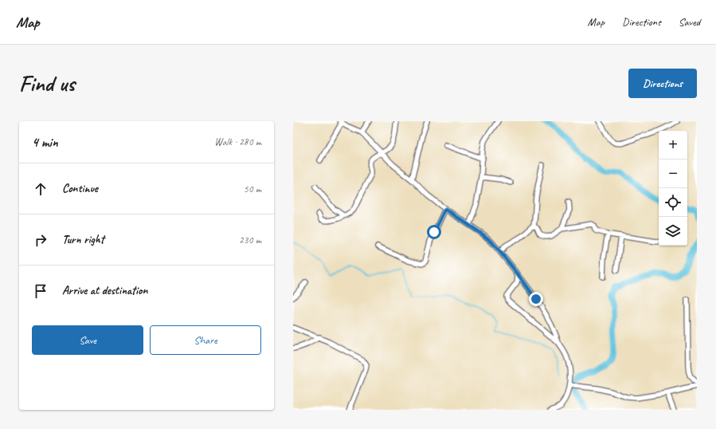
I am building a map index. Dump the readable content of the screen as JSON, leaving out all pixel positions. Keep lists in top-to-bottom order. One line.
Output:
{"page":{"header":"Map","nav":["Map","Directions","Saved"],"buttons":["Directions",["Save","Share"]],"title":"Find us","heading":["4 min","Walk · 280 m"],"map_buttons":["+","−"],"list":[["Continue","50 m"],["Turn right","230 m"],"Arrive at destination"]}}
